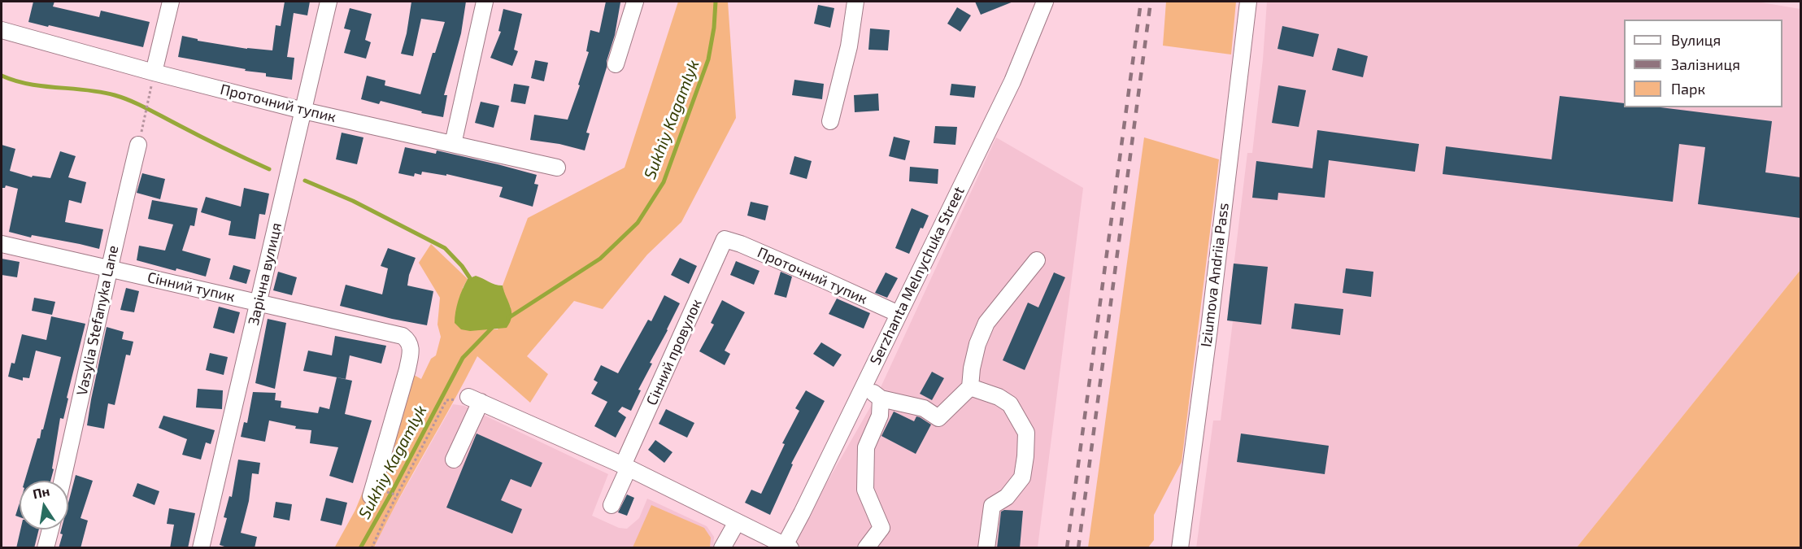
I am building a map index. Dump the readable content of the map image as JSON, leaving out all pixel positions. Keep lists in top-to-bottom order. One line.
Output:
{"streets":{"street":["Проточний тупик","Зарічна вулиця","Iziumova Andriia Pass","Serzhanta Melnychuka Street","Сінний тупик","Vasylia Stefanyka Lane","Сінний провулок"]},"crossings":[["Проточний тупик","Зарічна вулиця"],["Проточний тупик","Serzhanta Melnychuka Street"],["Проточний тупик","Сінний провулок"],["Зарічна вулиця","Сінний тупик"],["Сінний тупик","Vasylia Stefanyka Lane"]],"water":["Sukhiy Kagamlyk"],"legend":["Вулиця","Залізниця","Парк"],"north":"top"}
